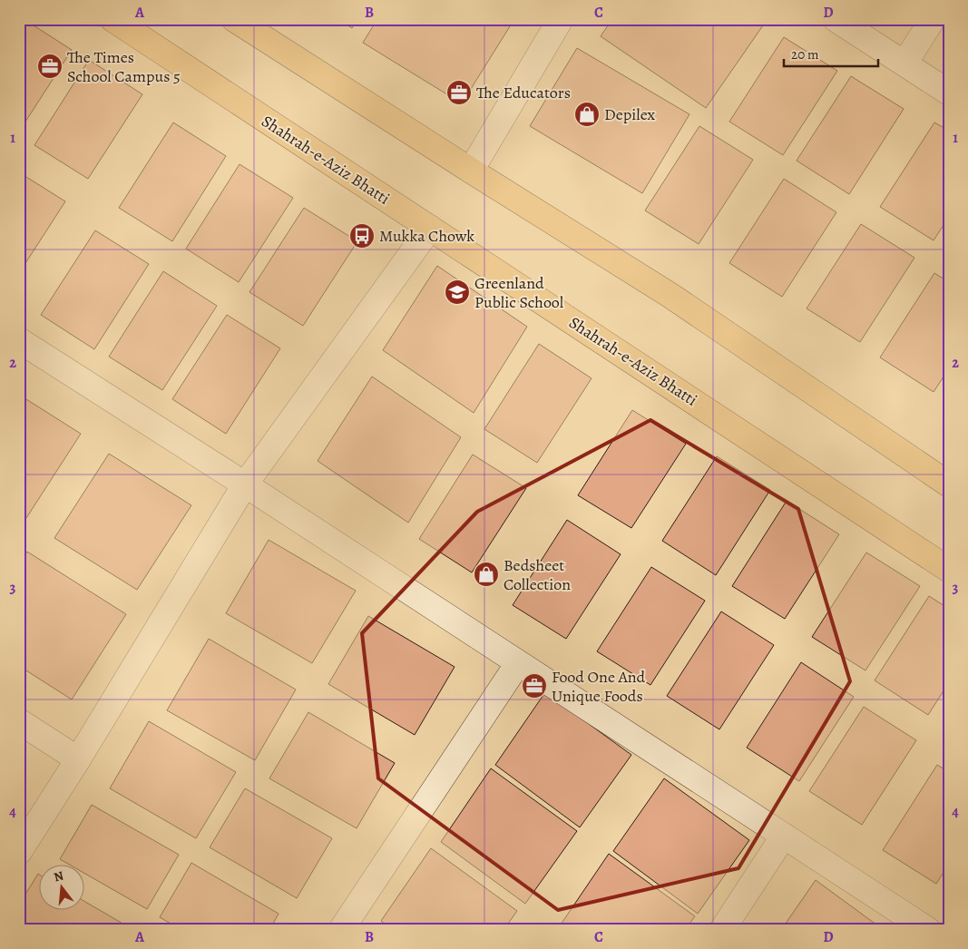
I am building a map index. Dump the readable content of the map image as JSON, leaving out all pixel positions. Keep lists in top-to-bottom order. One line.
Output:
{"streets":{"main road":["Shahrah-e-Aziz Bhatti"]},"places":{"office":["The Times School Campus 5","The Educators","Food One And Unique Foods"],"shop":["Depilex","Bedsheet Collection"],"bus stop":["Mukka Chowk"],"school or university":["Greenland Public School"]},"scale_bar":"20 m","north":"top","grid":{"columns":["A","B","C","D"],"rows":["1","2","3","4"]}}
